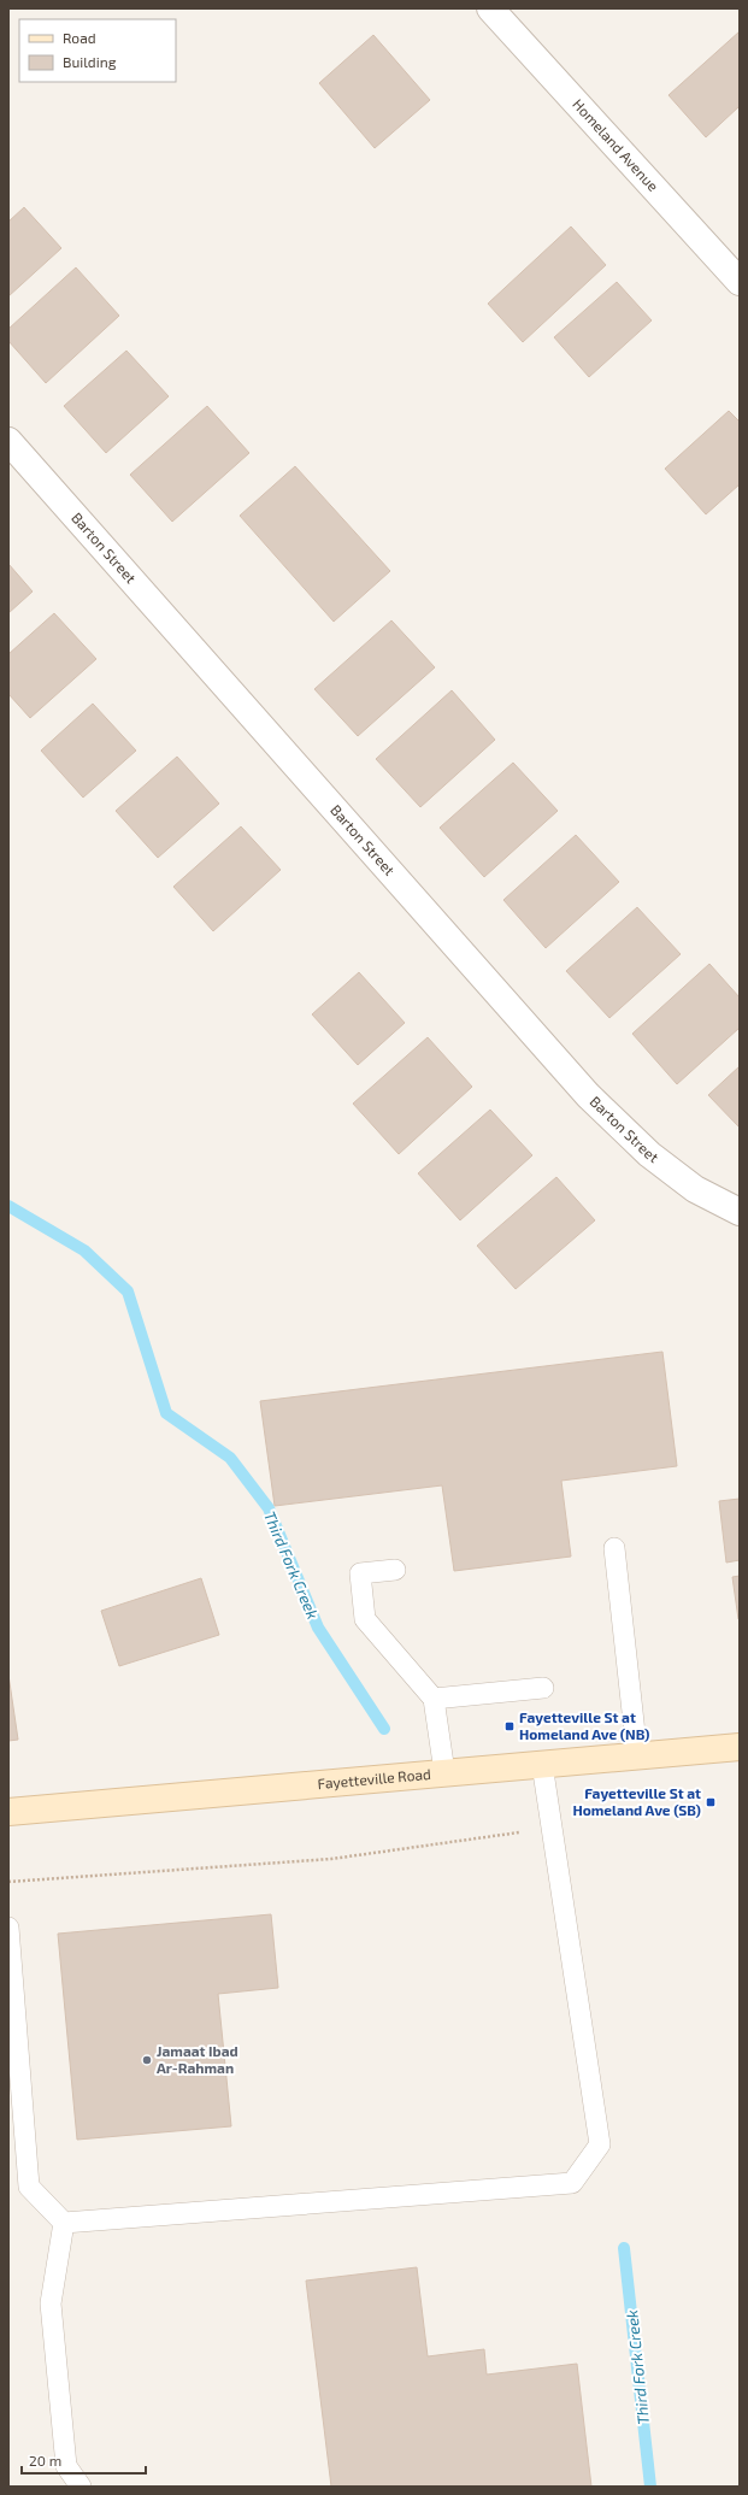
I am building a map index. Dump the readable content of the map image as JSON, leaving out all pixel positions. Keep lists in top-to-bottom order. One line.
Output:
{"streets":{"main road":["Fayetteville Road"],"street":["Homeland Avenue","Barton Street"]},"water":["Third Fork Creek"],"places":{"transit":["Fayetteville St at Homeland Ave (NB)","Fayetteville St at Homeland Ave (SB)"],"other":["Jamaat Ibad Ar-Rahman"]},"legend":["Road","Building"],"scale_bar":"20 m"}
